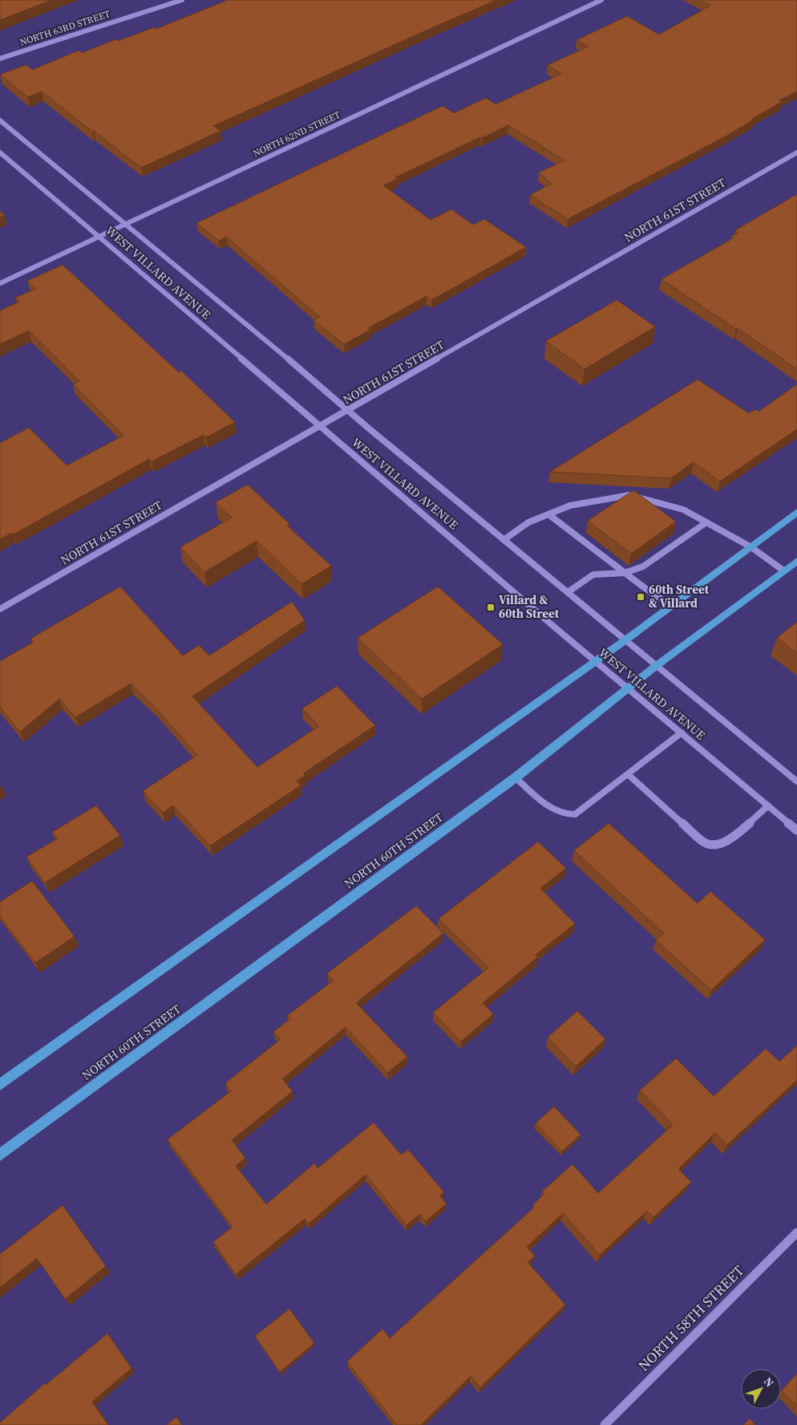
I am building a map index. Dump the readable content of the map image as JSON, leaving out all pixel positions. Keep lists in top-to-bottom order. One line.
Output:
{"streets":{"main road":["NORTH 60TH STREET"],"street":["NORTH 63RD STREET","NORTH 62ND STREET","NORTH 61ST STREET","WEST VILLARD AVENUE","NORTH 58TH STREET"]},"crossings":[["NORTH 62ND STREET","WEST VILLARD AVENUE"],["NORTH 61ST STREET","WEST VILLARD AVENUE"],["WEST VILLARD AVENUE","NORTH 60TH STREET"]],"places":{"transit":["60th Street & Villard","Villard & 60th Street"]},"north":"top right"}
